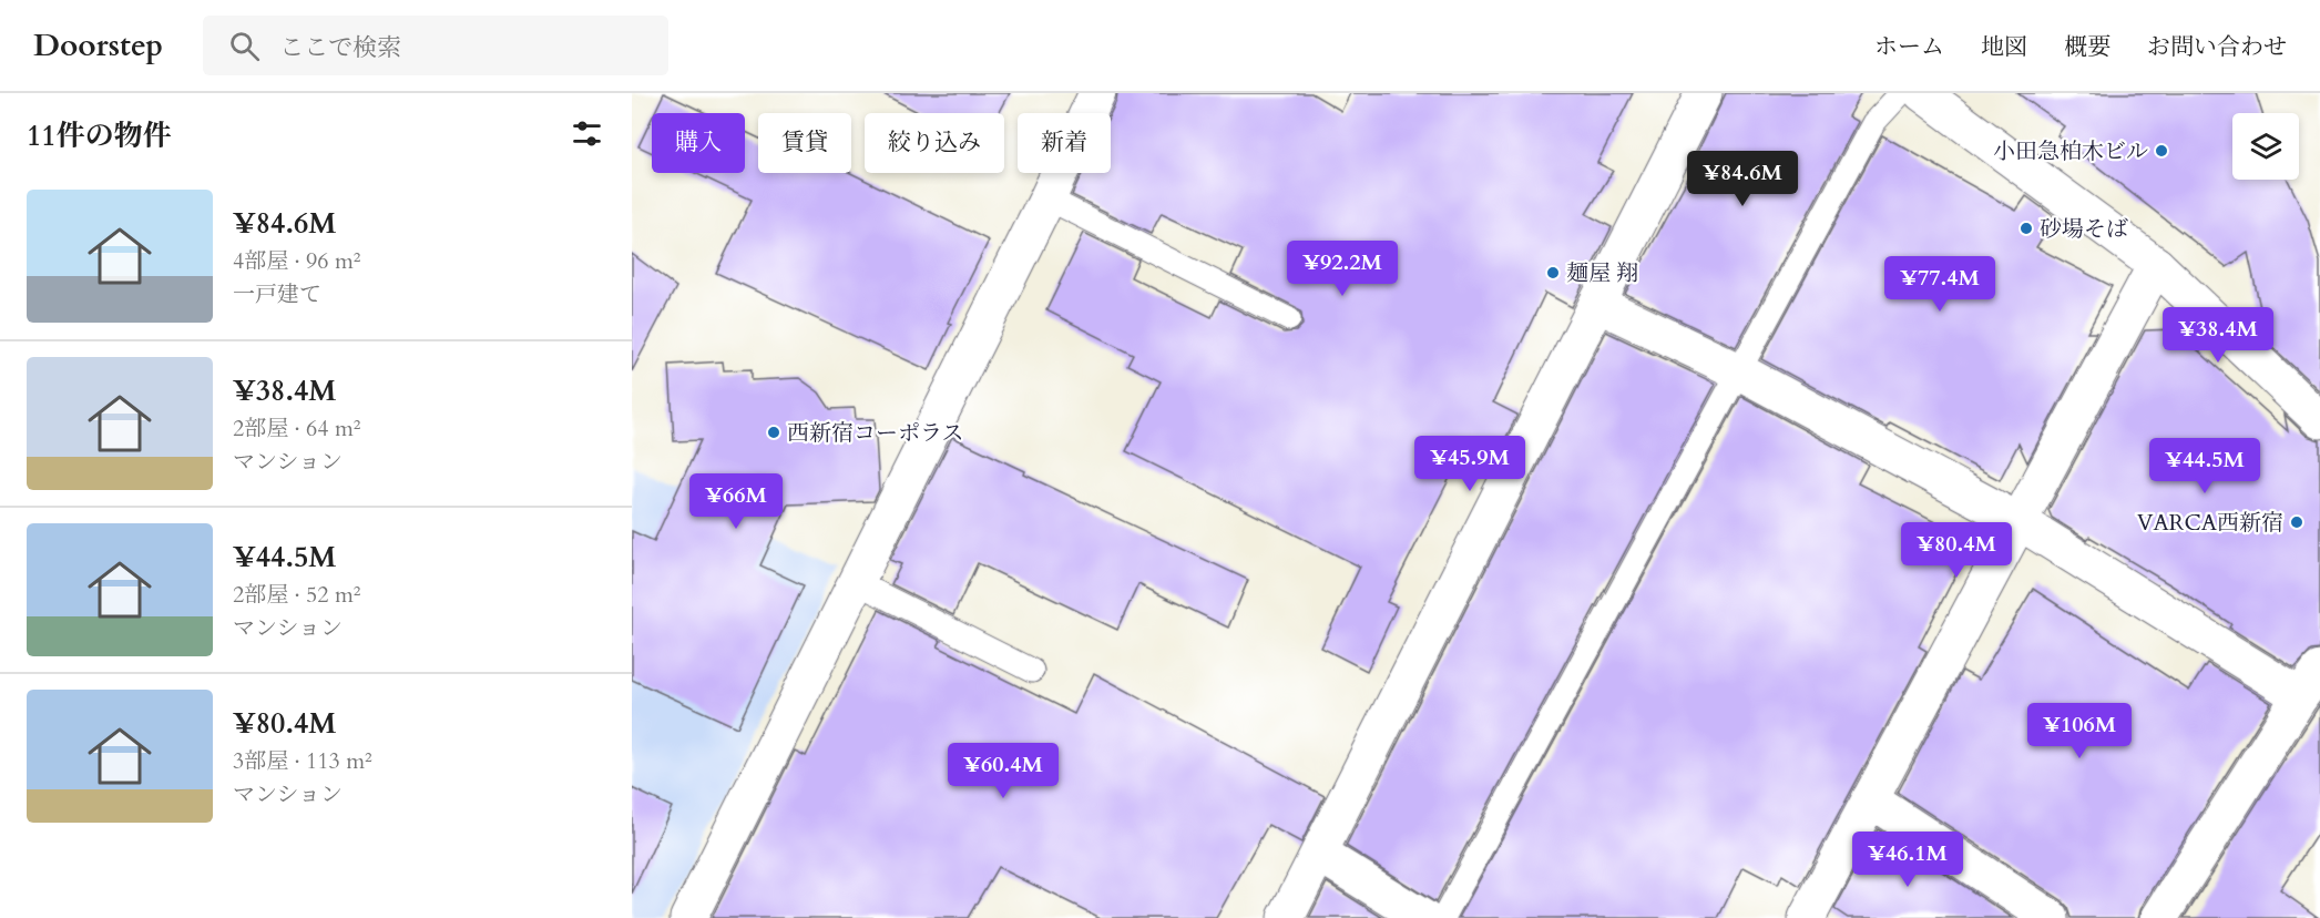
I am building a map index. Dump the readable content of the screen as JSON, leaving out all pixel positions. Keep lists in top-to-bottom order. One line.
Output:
{"places":["小田急柏木ビル","砂場そば","麺屋 翔","西新宿コーポラス","VARCA西新宿"],"page":{"header":"Doorstep","search":"ここで検索","nav":["ホーム","地図","概要","お問い合わせ"],"heading":"11件の物件","chip":["購入","賃貸","絞り込み","新着"],"price":["¥84.6M","¥92.2M","¥77.4M","¥38.4M","¥45.9M","¥44.5M","¥66M","¥80.4M","¥106M","¥60.4M","¥46.1M"],"list":[{"name":"¥84.6M","note":"4部屋 · 96 m² · 一戸建て"},{"name":"¥38.4M","note":"2部屋 · 64 m² · マンション"},{"name":"¥44.5M","note":"2部屋 · 52 m² · マンション"},{"name":"¥80.4M","note":"3部屋 · 113 m² · マンション"}]}}
